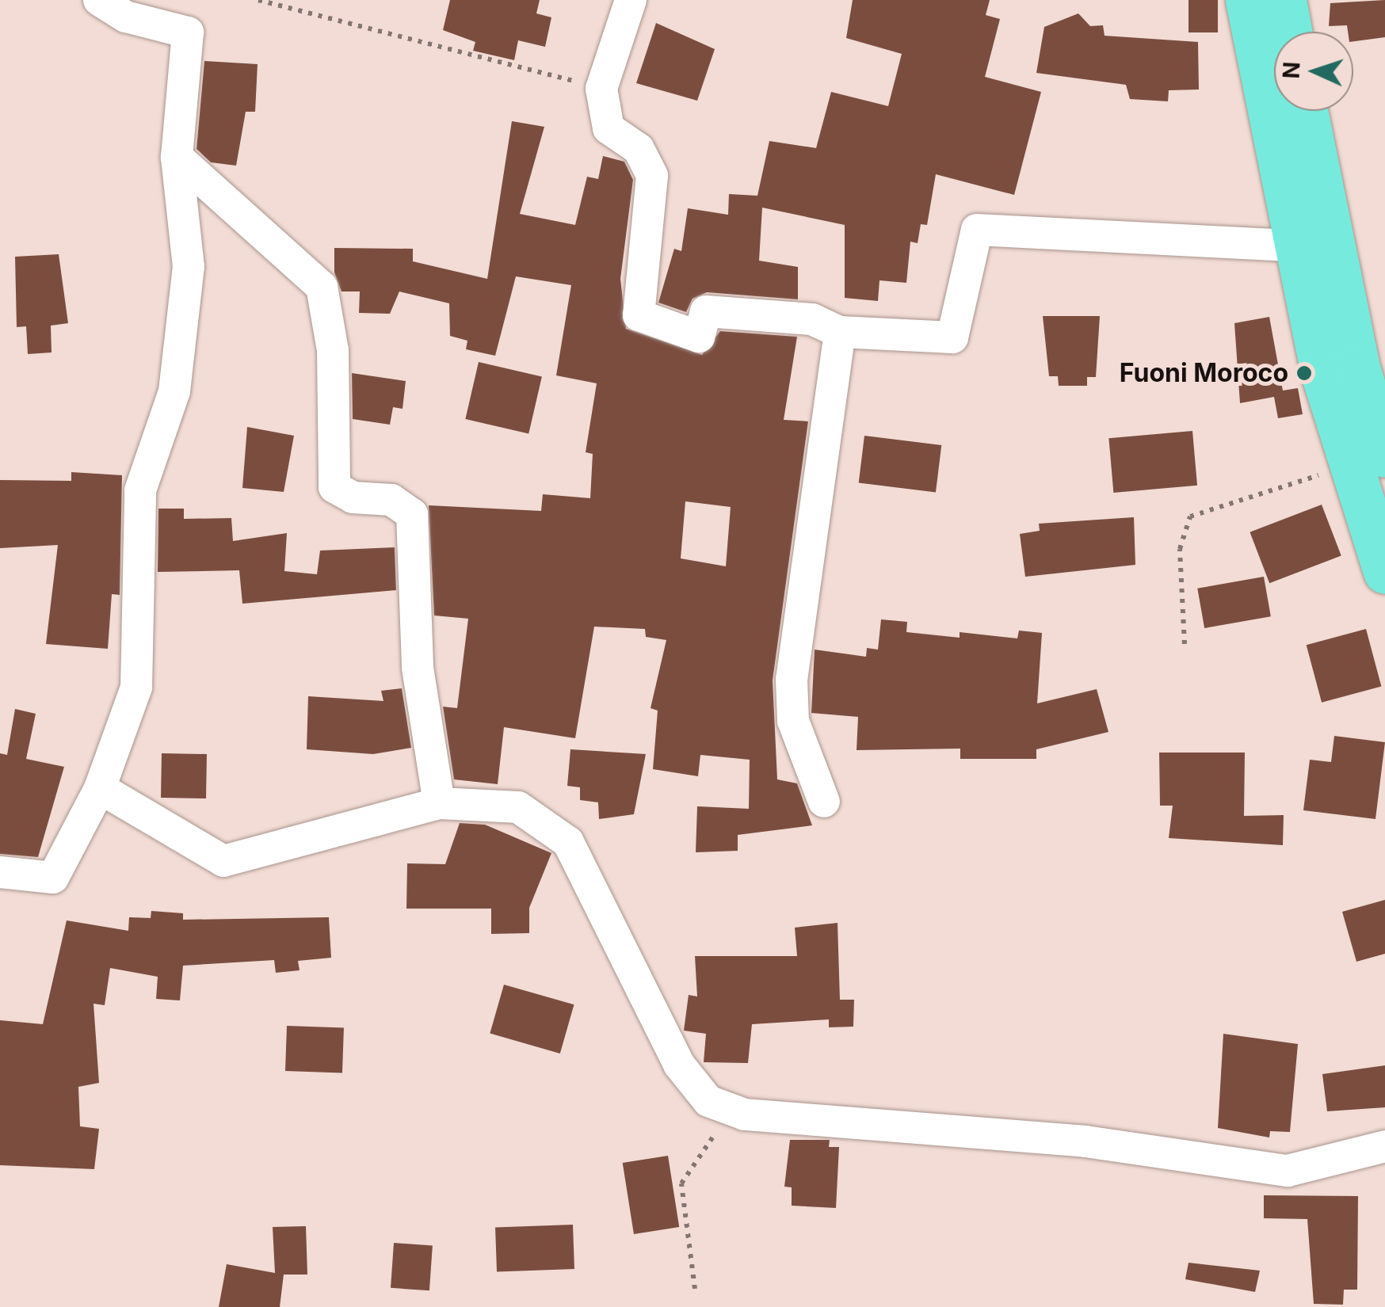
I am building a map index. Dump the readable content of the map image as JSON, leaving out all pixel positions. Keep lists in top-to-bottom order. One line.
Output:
{"places":["Fuoni Moroco"],"north":"left"}
